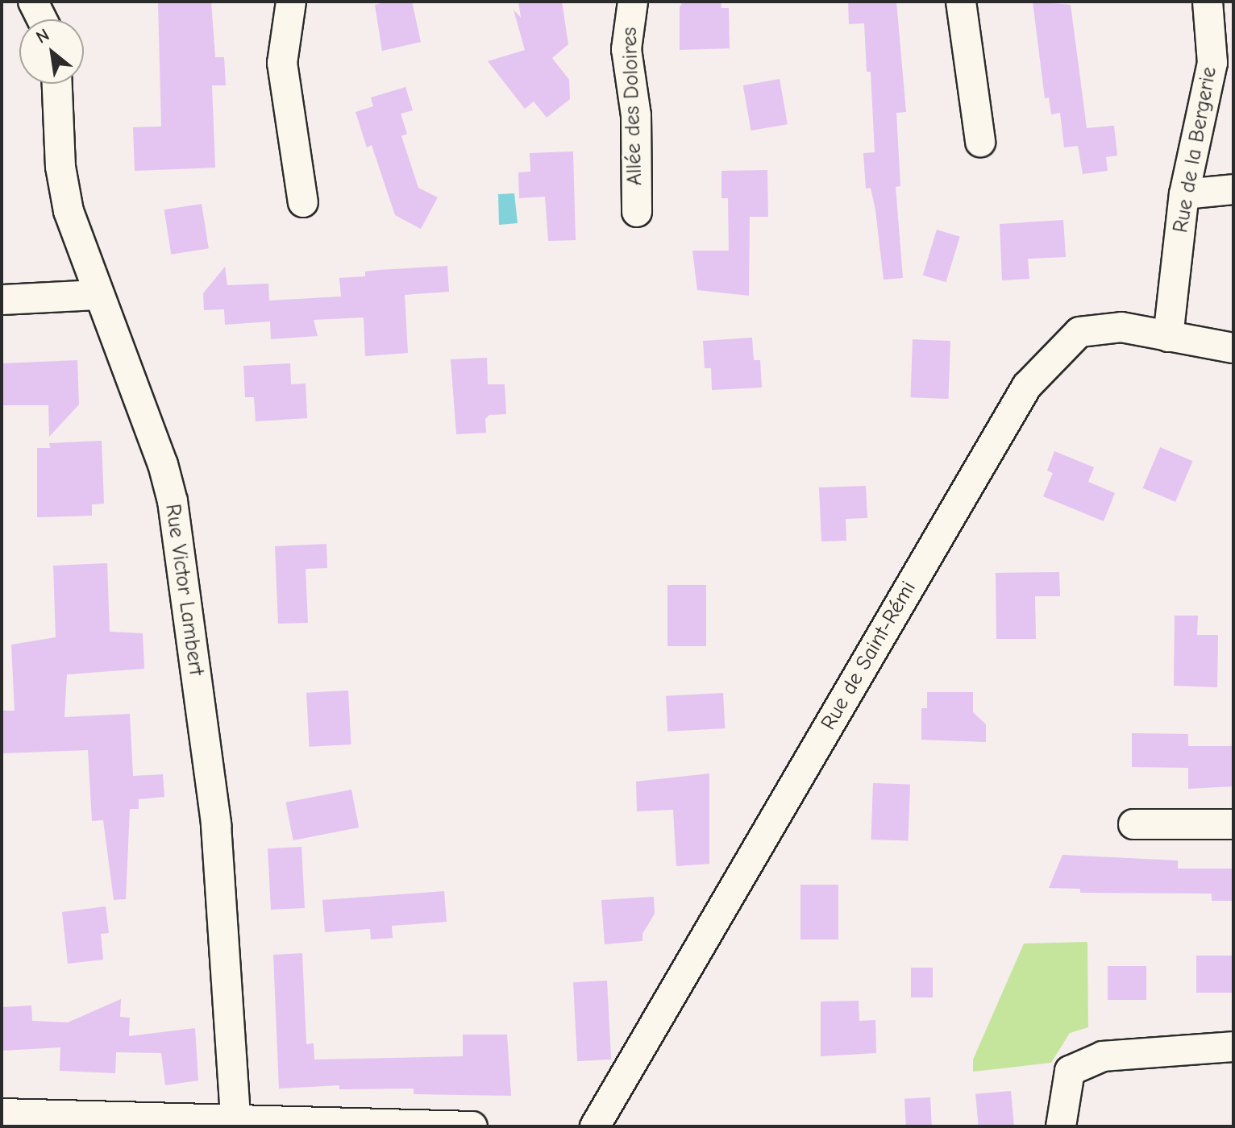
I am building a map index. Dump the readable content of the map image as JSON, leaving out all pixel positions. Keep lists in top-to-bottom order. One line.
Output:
{"streets":{"street":["Allée des Doloires","Rue de la Bergerie","Rue Victor Lambert","Rue de Saint-Rémi"]},"crossings":[["Rue de la Bergerie","Rue de Saint-Rémi"]],"north":"top left"}
